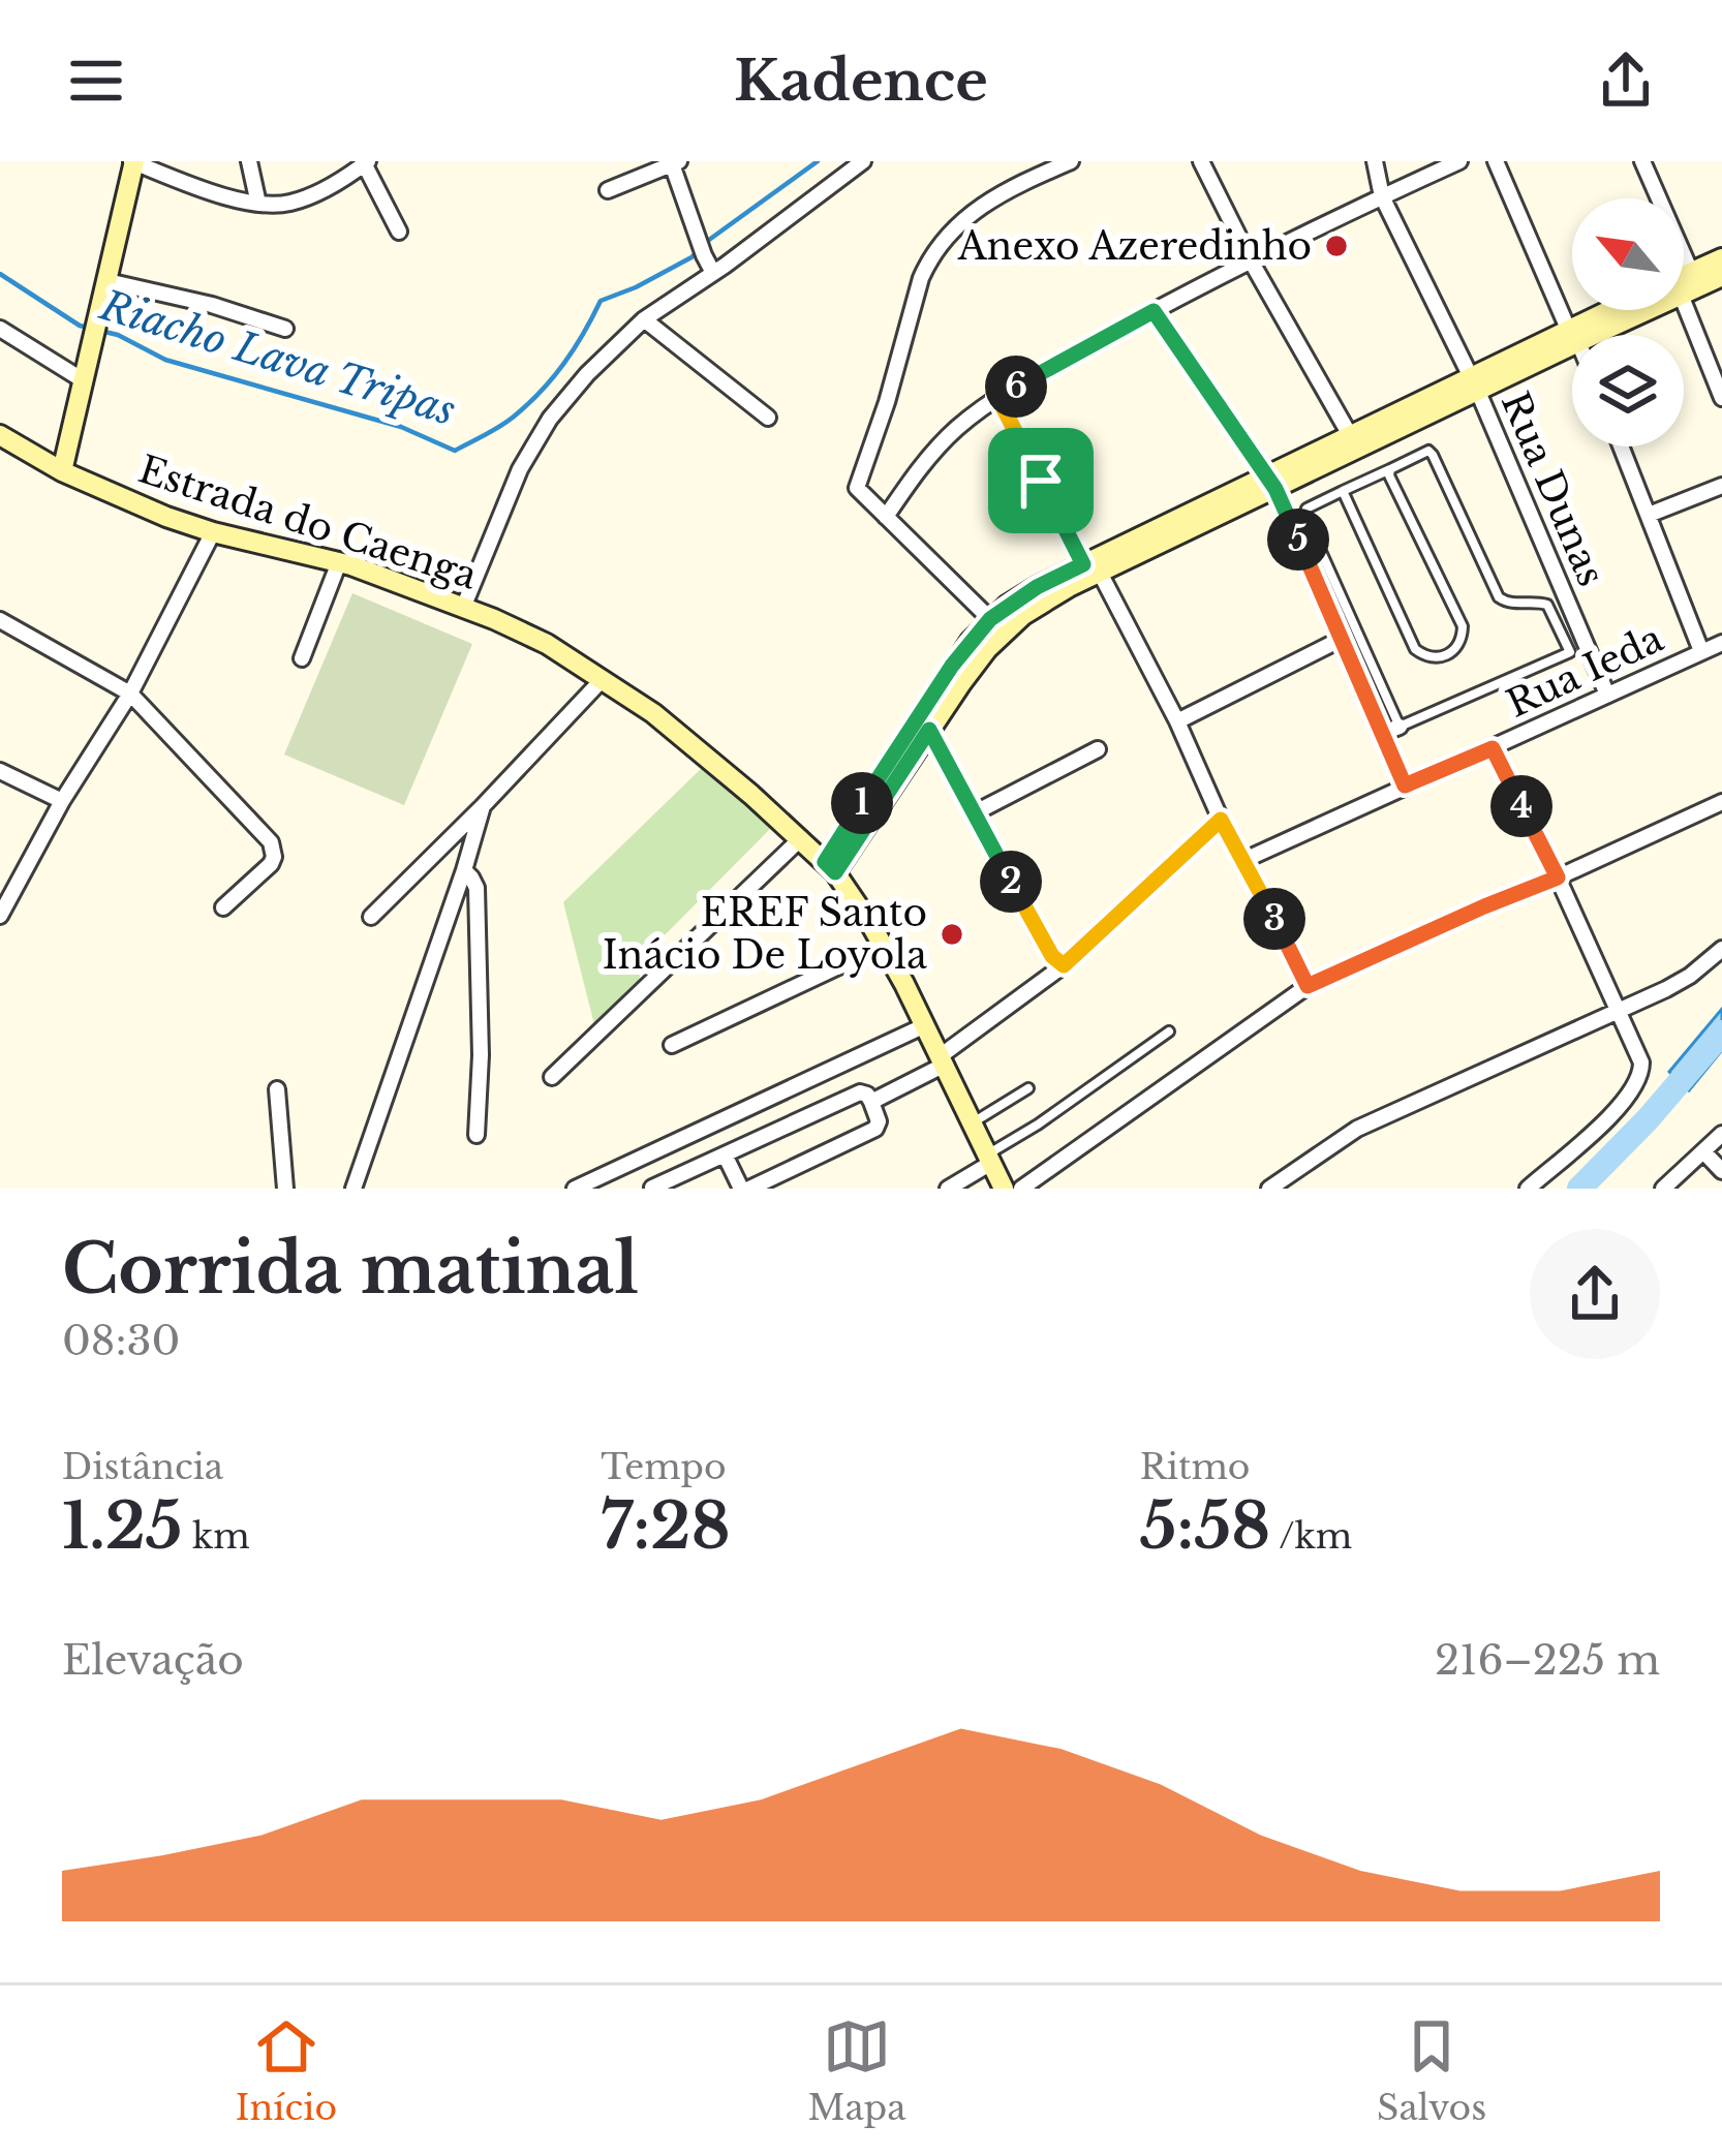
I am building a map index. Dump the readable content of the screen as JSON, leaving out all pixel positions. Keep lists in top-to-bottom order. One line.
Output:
{"streets":{"main road":["Estrada do Caenga"],"street":["Rua Dunas","Rua Ieda"]},"crossings":[["Rua Dunas","Rua Ieda"]],"water":["Riacho Lava Tripas"],"places":["Anexo Azeredinho","EREF Santo Inácio De Loyola"],"north":"top left","page":{"header":"Kadence","pins":["6","5","1","4","2","3"],"heading":["Corrida matinal","08:30"],"stats":[["Distância","1.25 km"],["Tempo","7:28"],["Ritmo","5:58 /km"]],"chart":["Elevação","216–225 m"],"tabs":["Início","Mapa","Salvos"]}}
